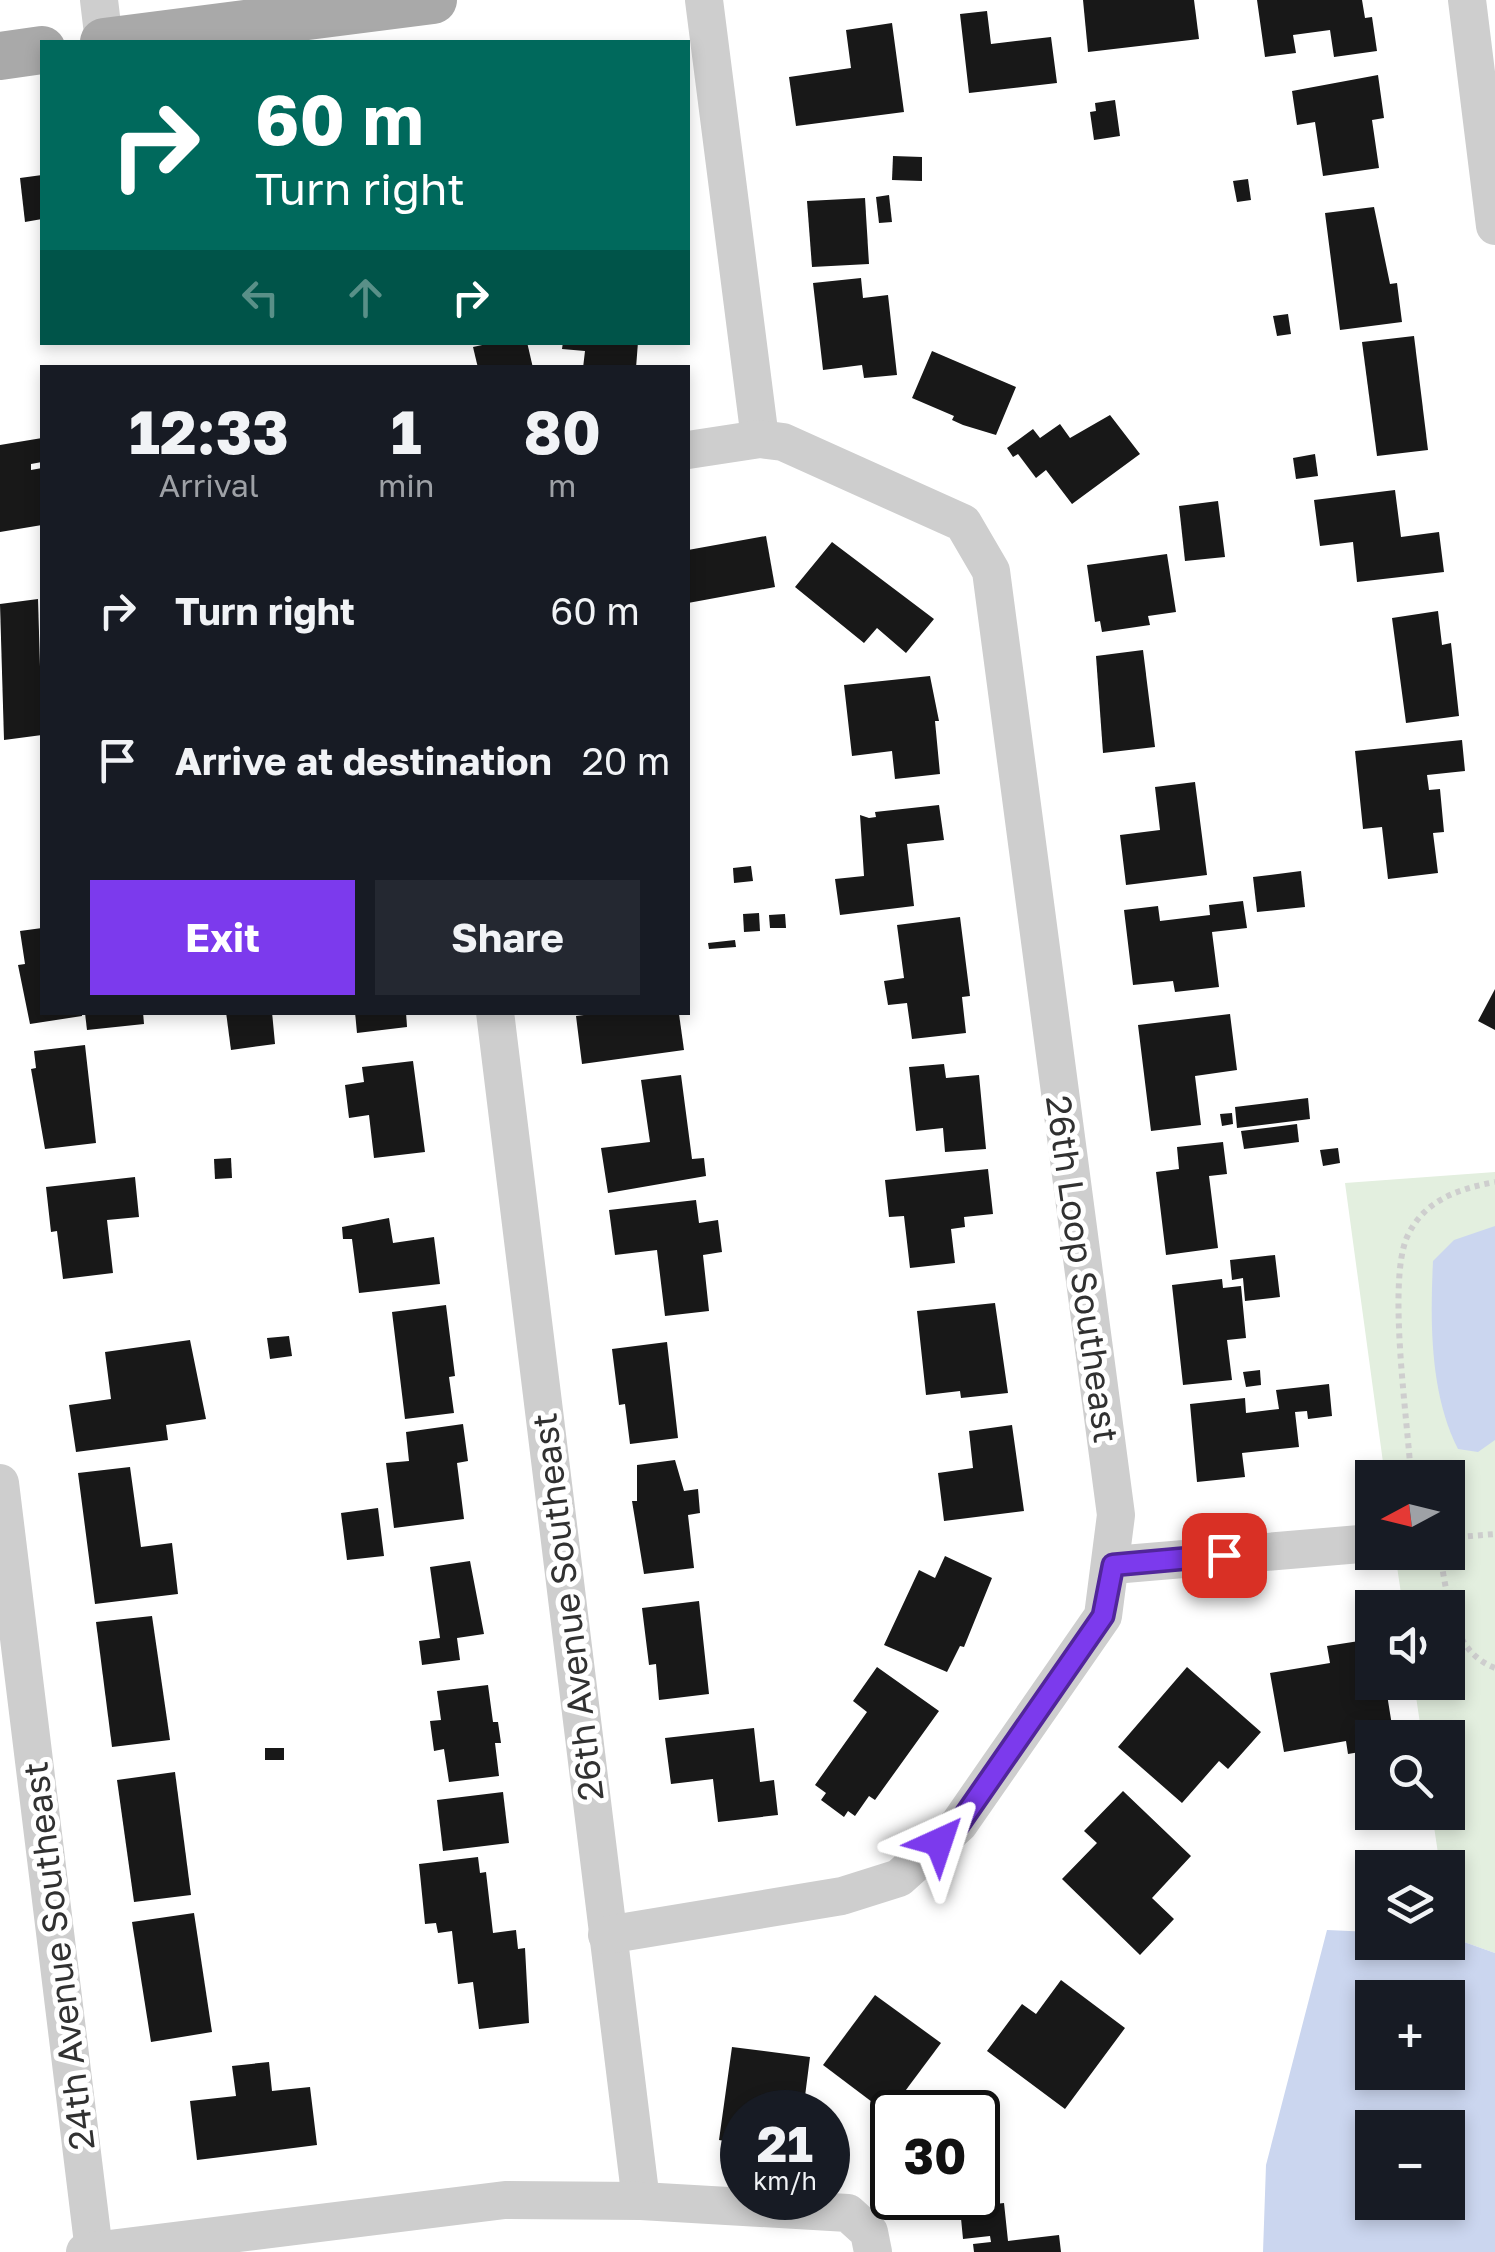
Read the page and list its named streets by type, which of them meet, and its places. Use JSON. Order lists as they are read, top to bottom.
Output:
{
  "streets": {
    "street": ["26th Loop Southeast", "26th Avenue Southeast", "24th Avenue Southeast"]
  },
  "crossings": [
    ["26th Loop Southeast", "26th Avenue Southeast"]
  ],
  "north": "left",
  "page": {
    "turn": ["60 m", "Turn right"],
    "eta": [
      "12:33",
      "Arrival",
      "1",
      "min",
      "80",
      "m"
    ],
    "list": [
      {
        "name": "Turn right",
        "value": "60 m"
      },
      {
        "name": "Arrive at destination",
        "value": "20 m"
      }
    ],
    "buttons": ["Exit", "Share"],
    "map_buttons": ["+", "−"],
    "speed": "21 km/h",
    "limit": "30"
  }
}
